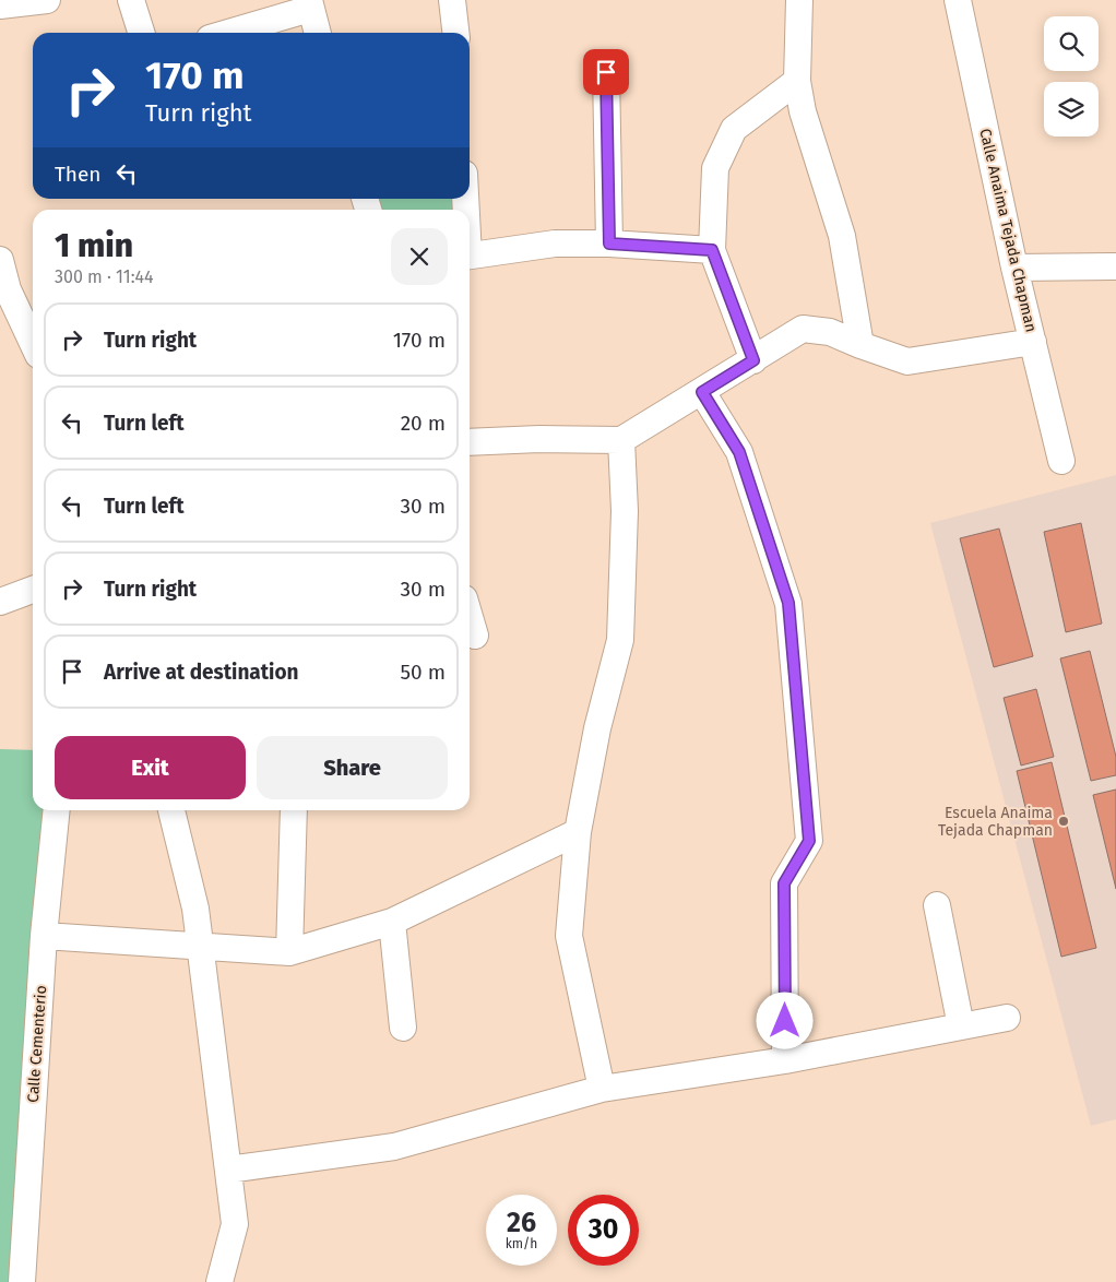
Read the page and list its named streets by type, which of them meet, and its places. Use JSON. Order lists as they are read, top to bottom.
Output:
{
  "streets": {
    "street": ["Calle Anaima Tejada Chapman", "Calle Cementerio"]
  },
  "places": ["Escuela Anaima Tejada Chapman"],
  "page": {
    "turn": ["170 m", "Turn right"],
    "then": "Then",
    "heading": ["1 min", "300 m · 11:44"],
    "list": [
      {
        "name": "Turn right",
        "value": "170 m"
      },
      {
        "name": "Turn left",
        "value": "20 m"
      },
      {
        "name": "Turn left",
        "value": "30 m"
      },
      {
        "name": "Turn right",
        "value": "30 m"
      },
      {
        "name": "Arrive at destination",
        "value": "50 m"
      }
    ],
    "buttons": ["Exit", "Share"],
    "speed": "26 km/h",
    "limit": "30"
  }
}
